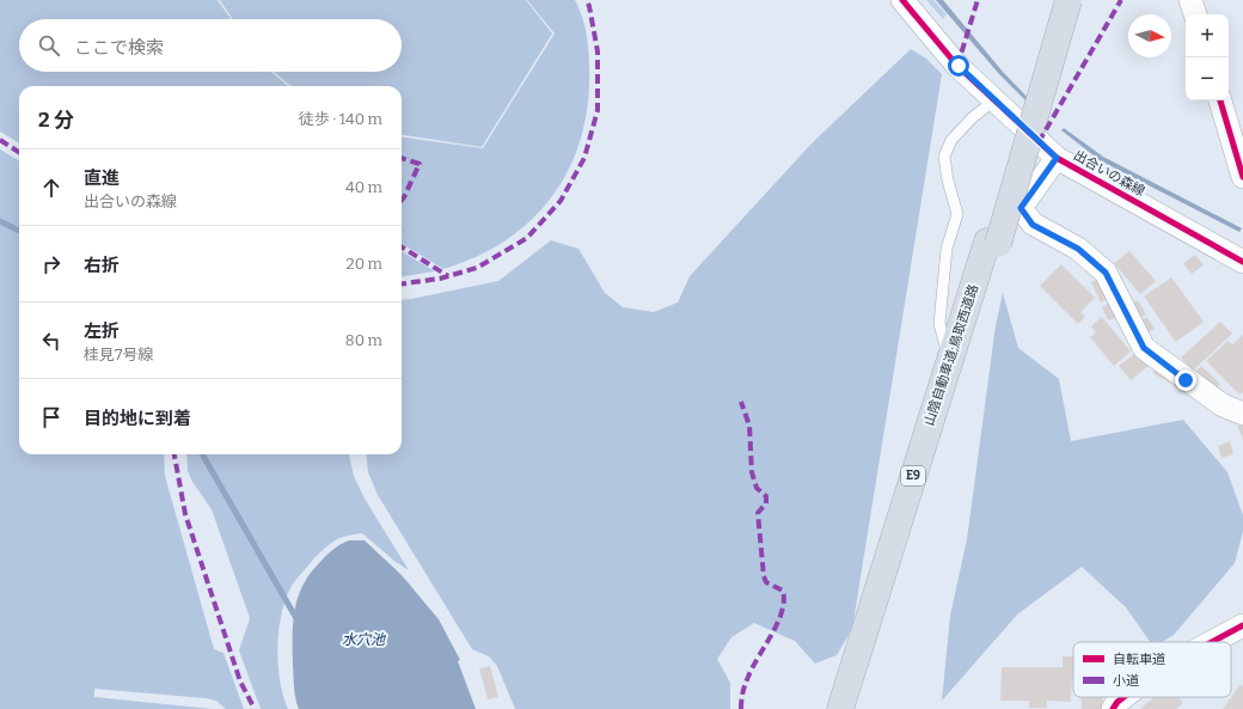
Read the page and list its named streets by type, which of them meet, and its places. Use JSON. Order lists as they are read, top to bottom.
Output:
{
  "streets": {
    "highway": ["山陰自動車道;鳥取西道路", "E9"],
    "street": ["出合いの森線"]
  },
  "water": ["水穴池"],
  "legend": ["自転車道", "小道"],
  "north": "right",
  "page": {
    "map_buttons": ["+", "−"],
    "search": "ここで検索",
    "heading": ["2 分", "徒歩 · 140 m"],
    "list": [
      ["直進", "出合いの森線", "40 m"],
      ["右折", "20 m"],
      ["左折", "桂見7号線", "80 m"],
      "目的地に到着"
    ]
  }
}
